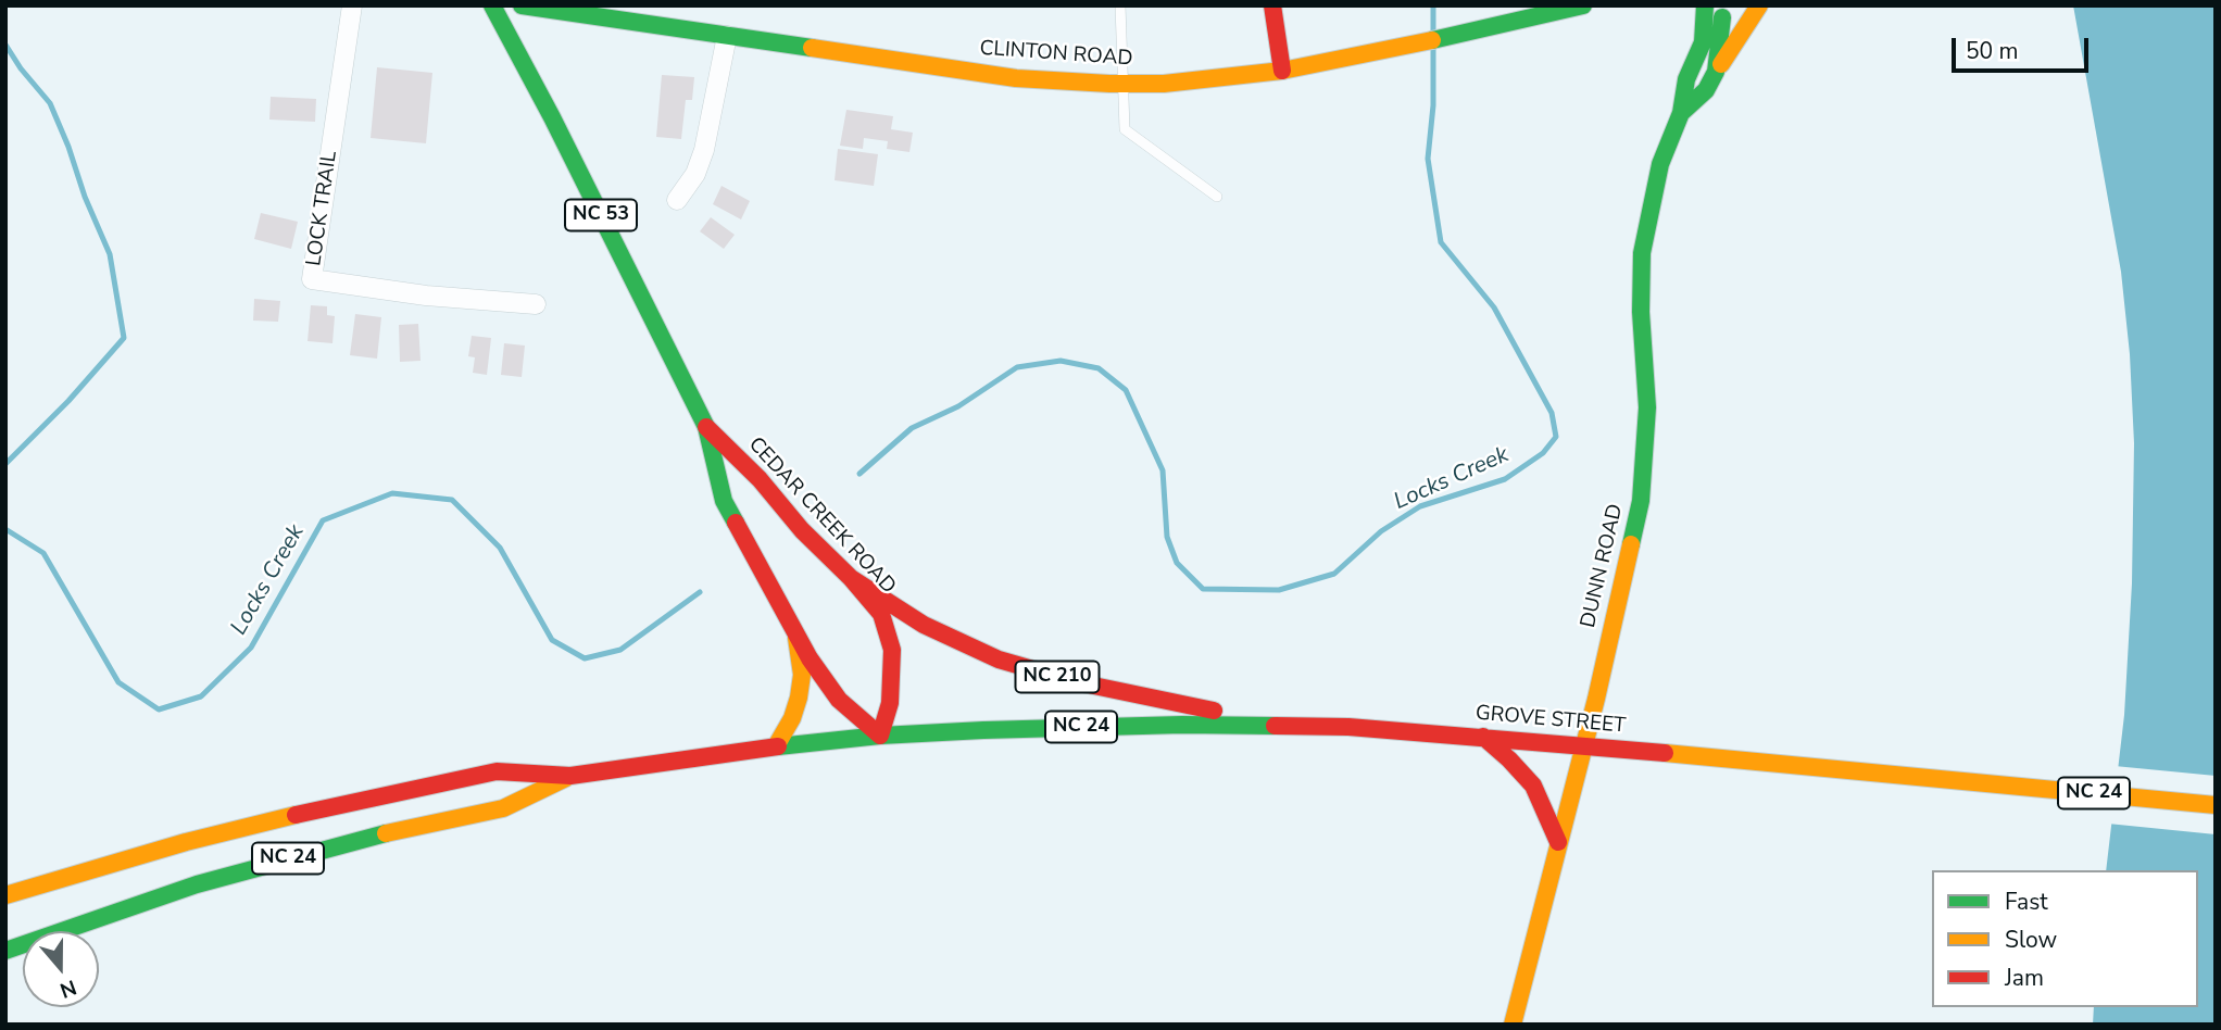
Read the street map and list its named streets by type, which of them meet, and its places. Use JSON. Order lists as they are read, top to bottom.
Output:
{
  "streets": {
    "main road": [
      "CLINTON ROAD",
      "NC 53",
      "CEDAR CREEK ROAD",
      "DUNN ROAD",
      "NC 210",
      "GROVE STREET",
      "NC 24"
    ],
    "street": ["LOCK TRAIL"]
  },
  "crossings": [
    ["CEDAR CREEK ROAD", "NC 210"],
    ["CEDAR CREEK ROAD", "GROVE STREET"],
    ["CEDAR CREEK ROAD", "NC 24"],
    ["DUNN ROAD", "GROVE STREET"],
    ["NC 210", "GROVE STREET"],
    ["GROVE STREET", "NC 24"]
  ],
  "water": ["Locks Creek"],
  "legend": ["Fast", "Slow", "Jam"],
  "scale_bar": "50 m",
  "north": "bottom"
}
